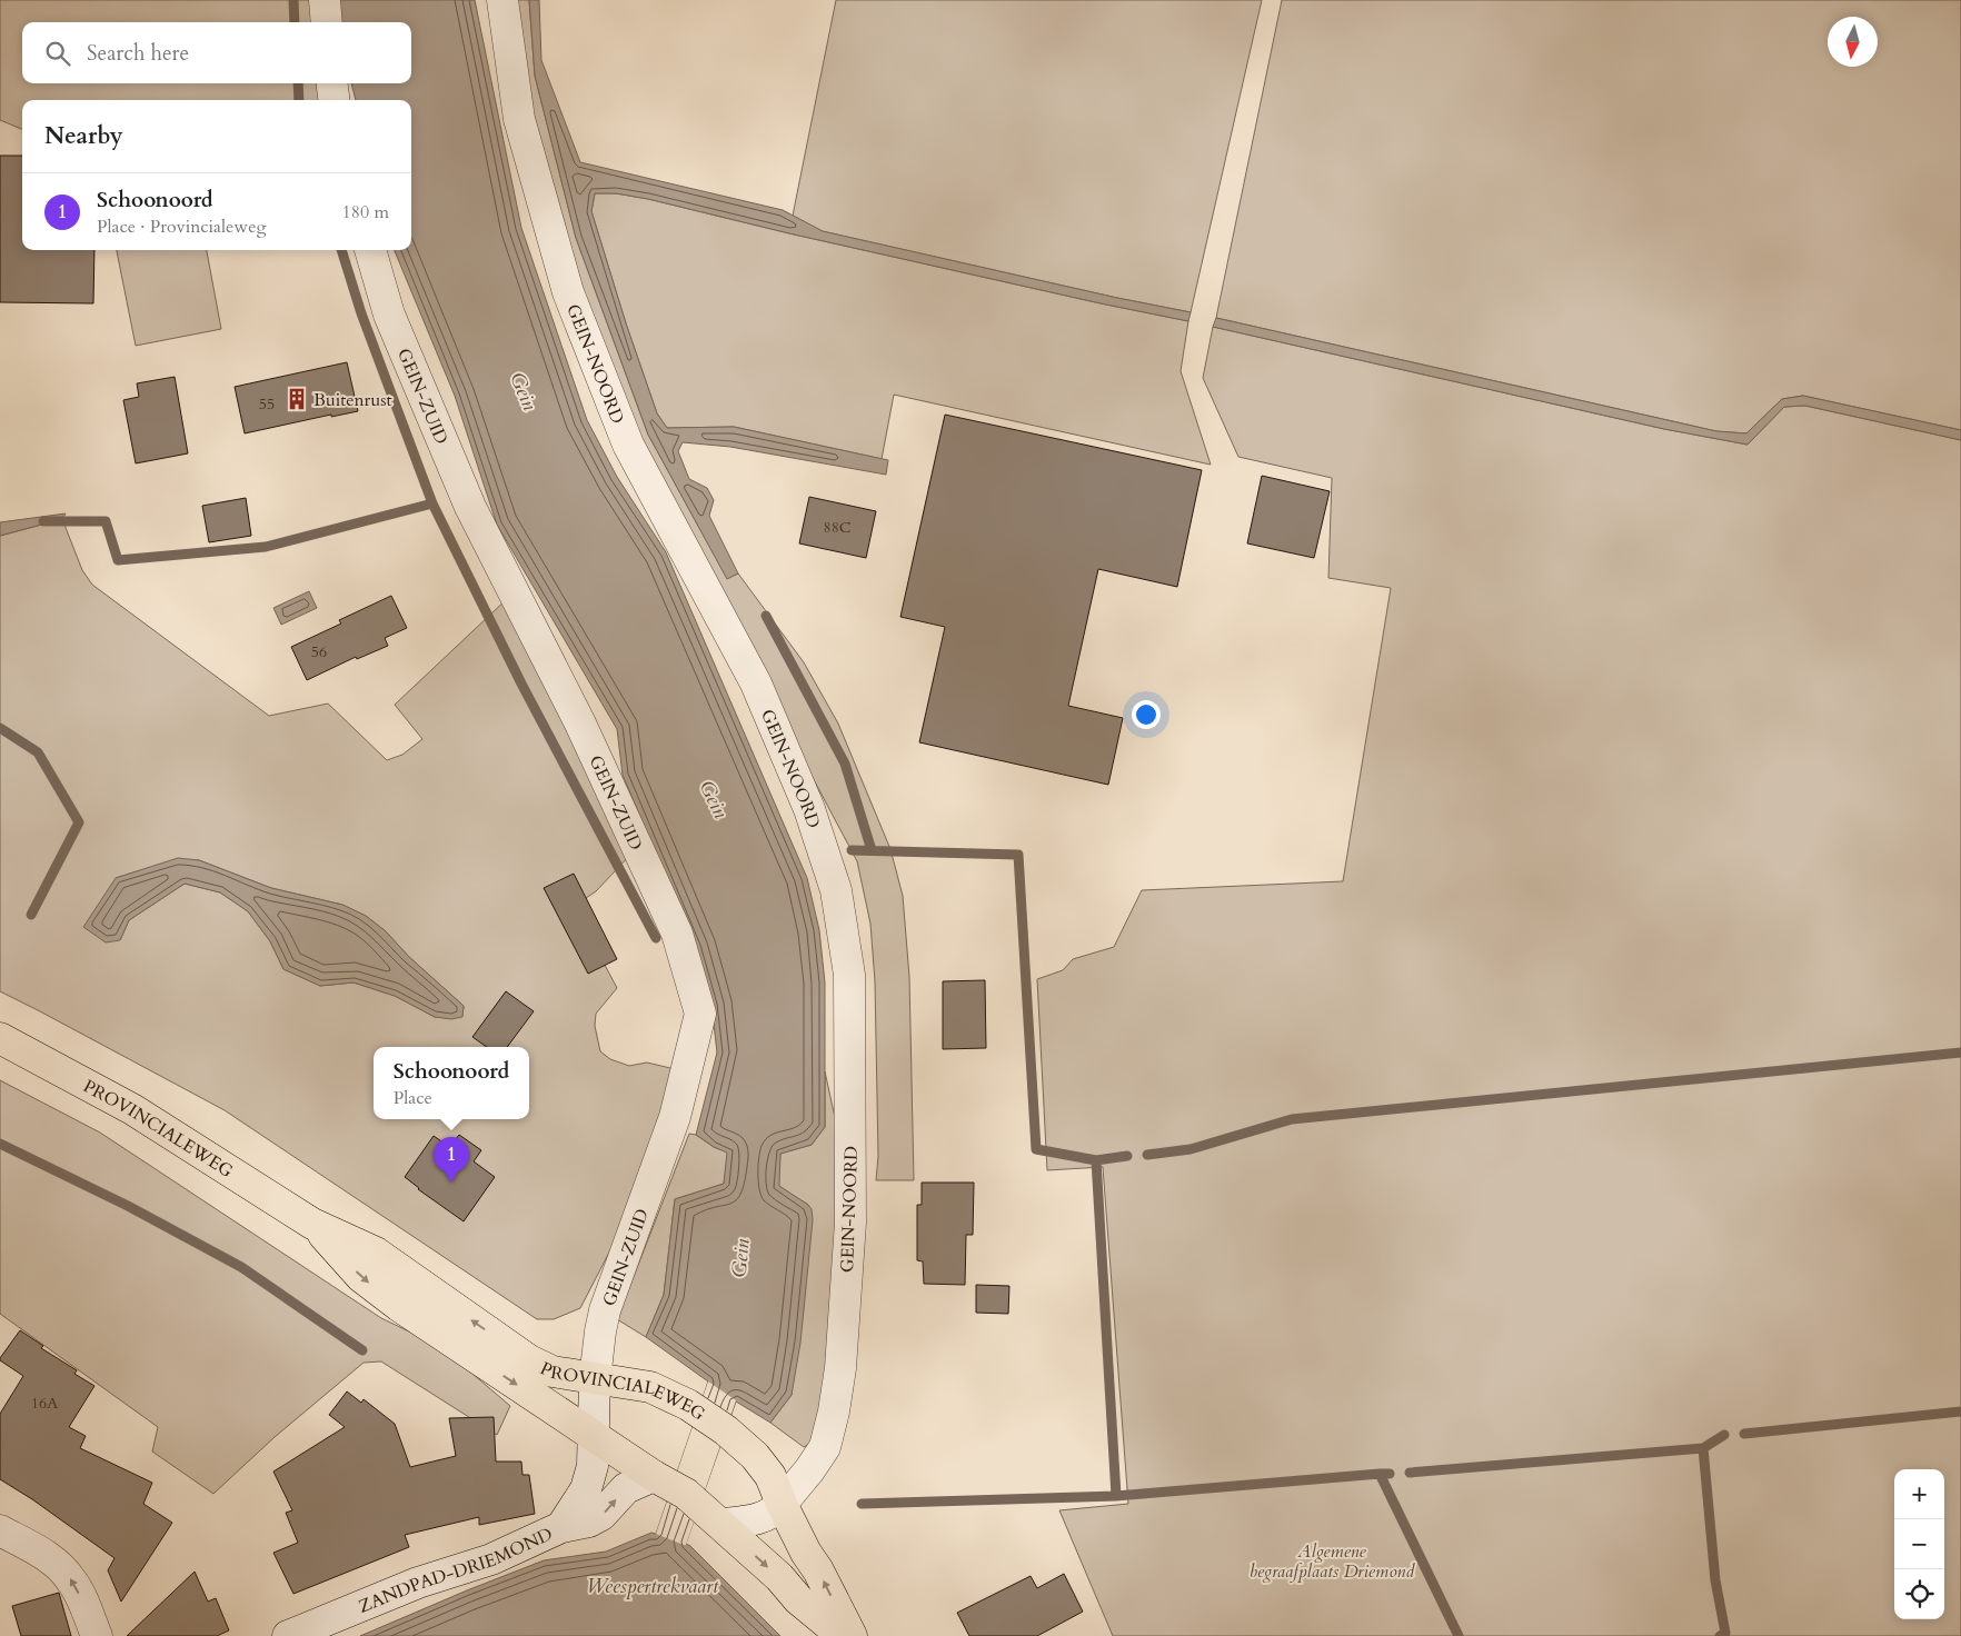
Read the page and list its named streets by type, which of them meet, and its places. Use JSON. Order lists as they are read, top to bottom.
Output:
{
  "streets": {
    "main road": ["PROVINCIALEWEG"],
    "street": ["GEIN-NOORD", "GEIN-ZUID", "ZANDPAD-DRIEMOND"]
  },
  "crossings": [
    ["GEIN-NOORD", "PROVINCIALEWEG"],
    ["GEIN-ZUID", "PROVINCIALEWEG"],
    ["GEIN-ZUID", "ZANDPAD-DRIEMOND"],
    ["PROVINCIALEWEG", "ZANDPAD-DRIEMOND"]
  ],
  "water": ["Gein", "Weespertrekvaart"],
  "parks": ["Algemene begraafplaats Driemond"],
  "places": {
    "building": ["Buitenrust"]
  },
  "house_numbers": [
    "55",
    "88C",
    "56",
    "16A"
  ],
  "north": "bottom",
  "page": {
    "search": "Search here",
    "heading": "Nearby",
    "list": [
      {
        "mark": "1",
        "name": "Schoonoord",
        "note": "Place · Provincialeweg",
        "value": "180 m"
      }
    ],
    "popup": ["Schoonoord", "Place"],
    "pins": "1",
    "map_buttons": ["+", "−"]
  }
}
